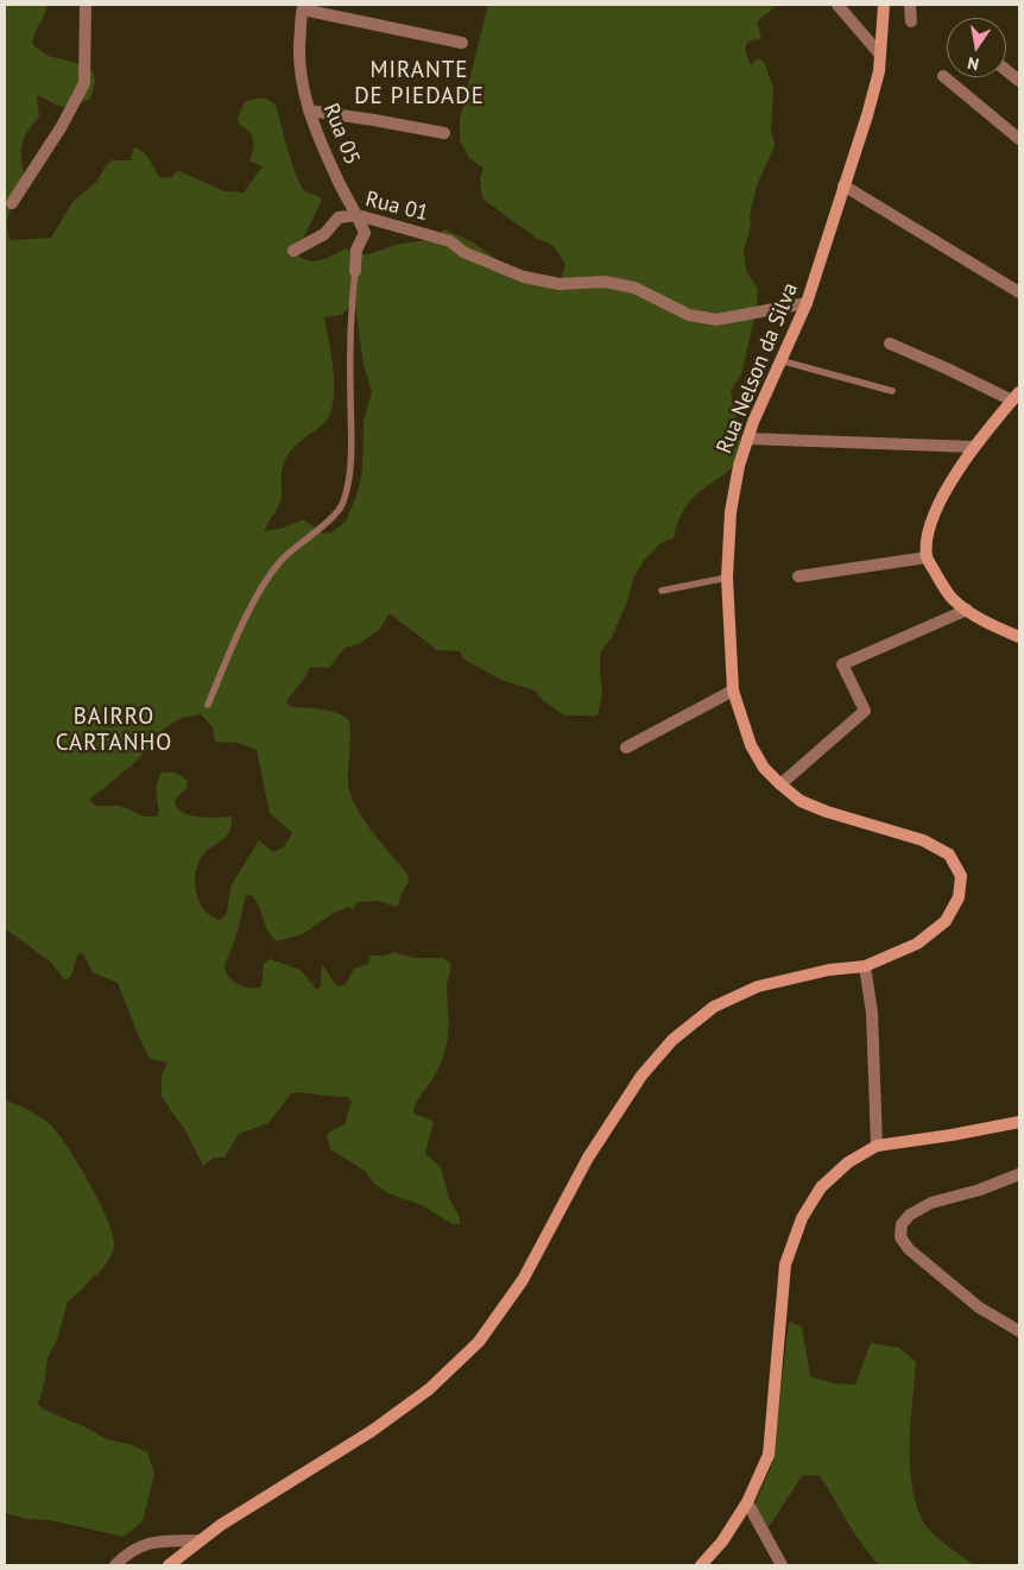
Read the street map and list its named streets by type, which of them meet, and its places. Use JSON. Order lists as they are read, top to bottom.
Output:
{
  "streets": {
    "street": ["Rua 05", "Rua 01", "Rua Nelson da Silva"]
  },
  "crossings": [
    ["Rua 05", "Rua 01"],
    ["Rua 01", "Rua Nelson da Silva"]
  ],
  "districts": ["MIRANTE DE PIEDADE", "BAIRRO CARTANHO"],
  "north": "bottom"
}
